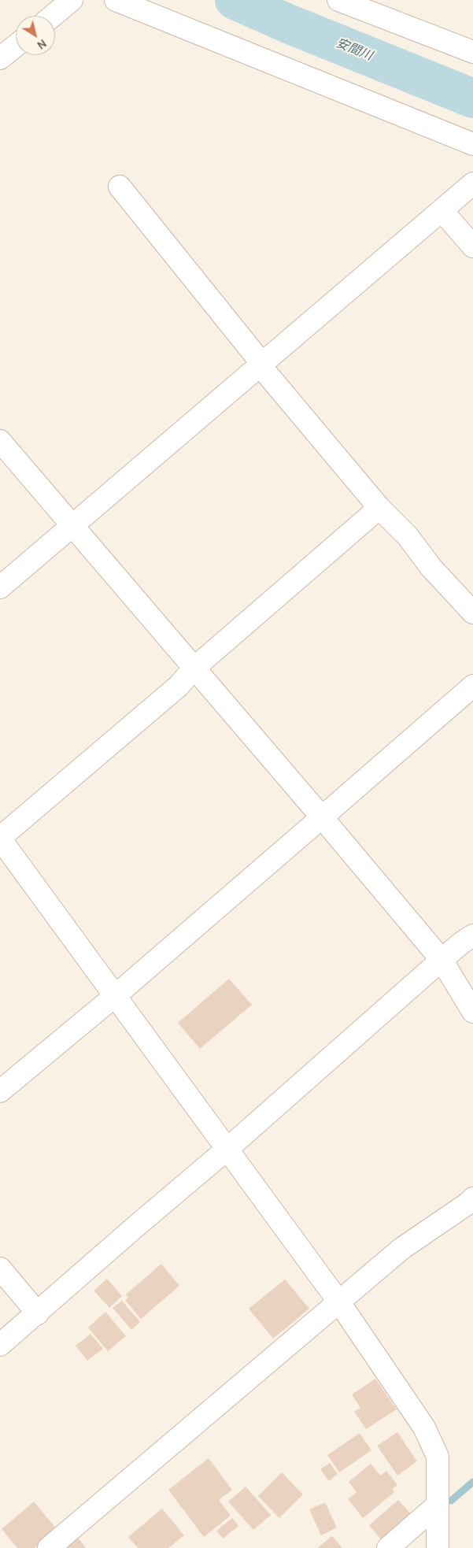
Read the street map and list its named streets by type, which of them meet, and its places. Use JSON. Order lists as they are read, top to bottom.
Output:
{
  "water": ["安間川"],
  "north": "bottom right"
}
